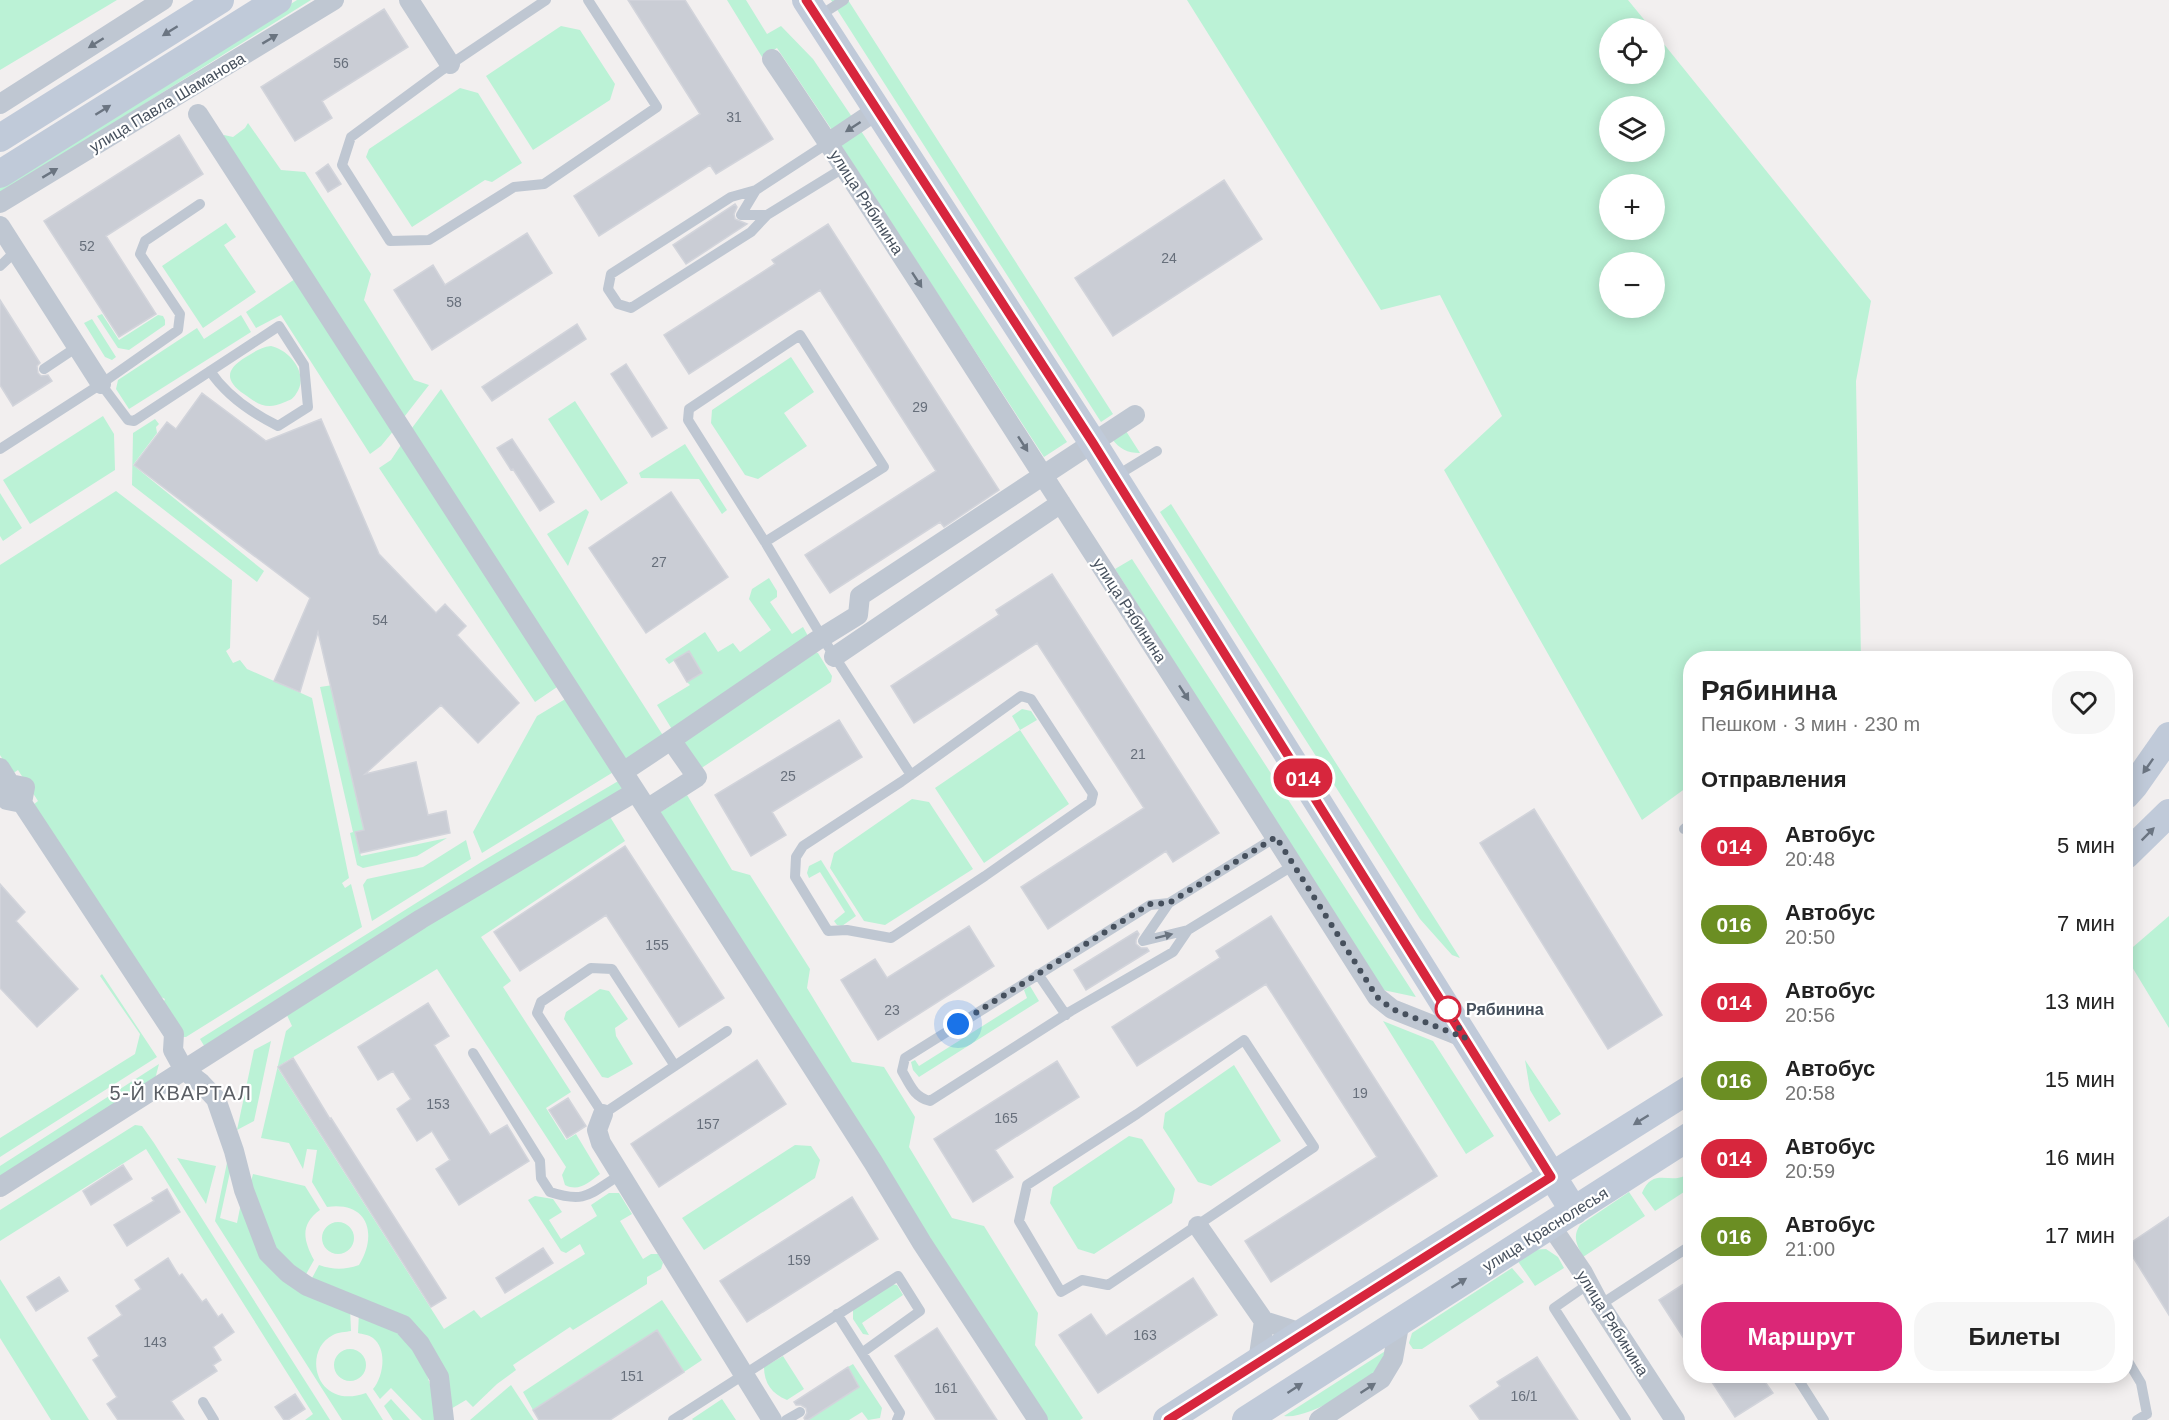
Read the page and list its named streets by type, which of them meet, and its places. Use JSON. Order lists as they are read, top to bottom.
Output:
{
  "streets": {
    "street": ["улица Павла Шаманова", "улица Рябинина", "улица Краснолесья"]
  },
  "crossings": [
    ["улица Рябинина", "улица Краснолесья"]
  ],
  "districts": ["5-Й КВАРТАЛ"],
  "places": ["Рябинина"],
  "lines": ["bus line 014"],
  "house_numbers": [
    "56",
    "31",
    "52",
    "24",
    "58",
    "29",
    "27",
    "54",
    "21",
    "25",
    "155",
    "23",
    "19",
    "153",
    "165",
    "157",
    "159",
    "163",
    "143",
    "151",
    "161",
    "16/1"
  ],
  "page": {
    "on_map": "014",
    "map_buttons": ["+", "−"],
    "heading": [
      ["Рябинина", "Пешком · 3 мин · 230 m"],
      "Отправления"
    ],
    "list": [
      {
        "mark": "014",
        "name": "Автобус",
        "note": "20:48",
        "value": "5 мин"
      },
      {
        "mark": "016",
        "name": "Автобус",
        "note": "20:50",
        "value": "7 мин"
      },
      {
        "mark": "014",
        "name": "Автобус",
        "note": "20:56",
        "value": "13 мин"
      },
      {
        "mark": "016",
        "name": "Автобус",
        "note": "20:58",
        "value": "15 мин"
      },
      {
        "mark": "014",
        "name": "Автобус",
        "note": "20:59",
        "value": "16 мин"
      },
      {
        "mark": "016",
        "name": "Автобус",
        "note": "21:00",
        "value": "17 мин"
      }
    ],
    "buttons": ["Маршрут", "Билеты"]
  }
}
